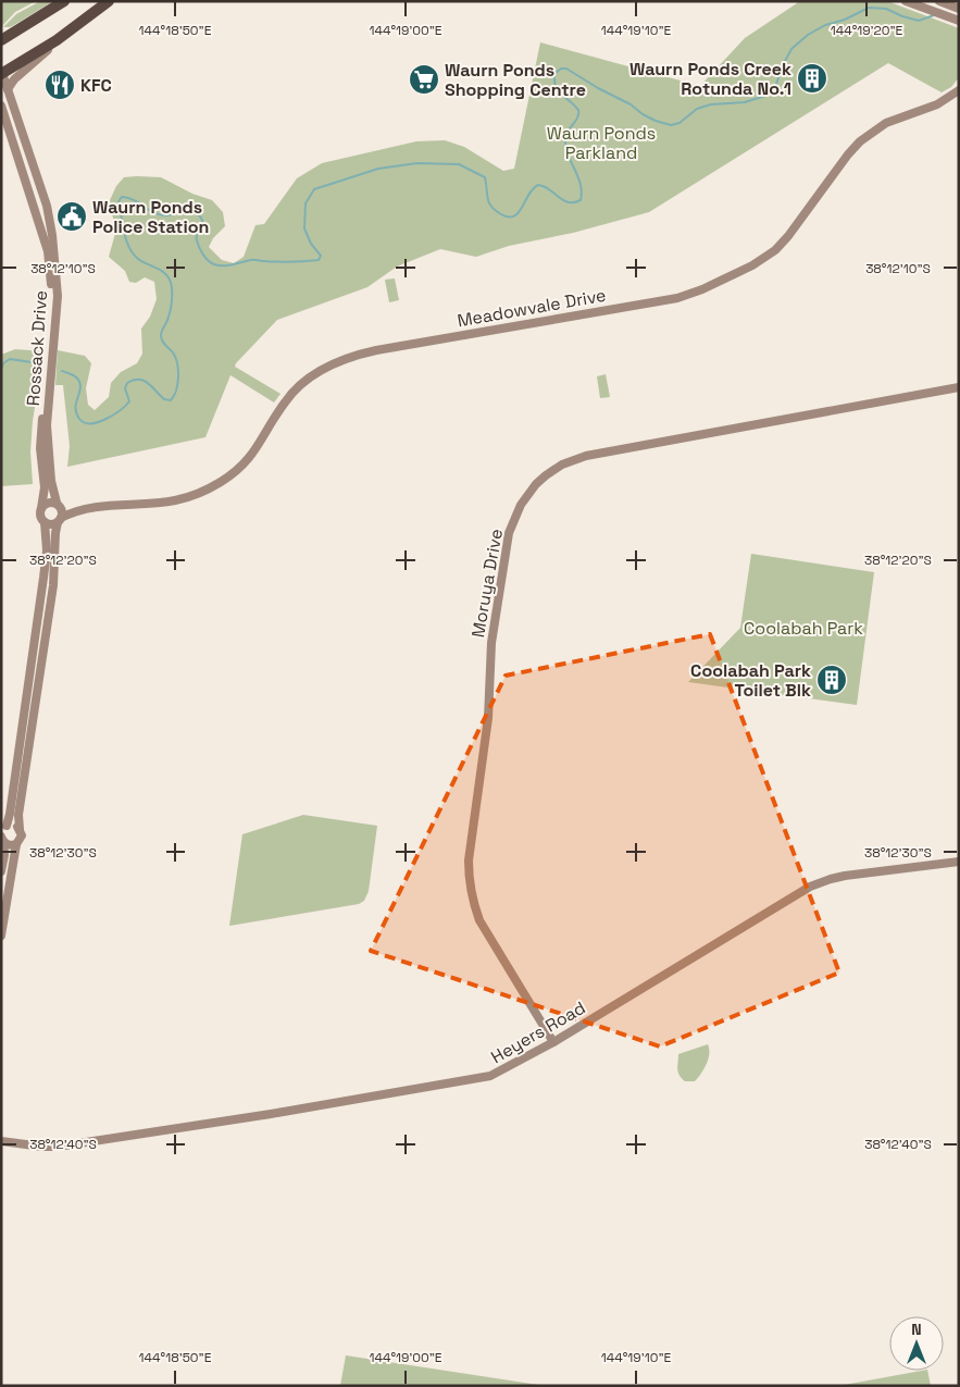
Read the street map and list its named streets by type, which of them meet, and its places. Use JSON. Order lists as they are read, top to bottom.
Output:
{
  "streets": {
    "street": [
      "Meadowvale Drive",
      "Rossack Drive",
      "Moruya Drive",
      "Heyers Road"
    ]
  },
  "crossings": [
    ["Meadowvale Drive", "Rossack Drive"],
    ["Moruya Drive", "Heyers Road"]
  ],
  "parks": ["Waurn Ponds Parkland", "Coolabah Park"],
  "places": {
    "building": ["Waurn Ponds Creek Rotunda No.1", "Coolabah Park Toilet Blk"],
    "supermarket": ["Waurn Ponds Shopping Centre"],
    "restaurant": ["KFC"],
    "public building": ["Waurn Ponds Police Station"]
  },
  "north": "top",
  "coordinates": [
    "144°18'50\"E",
    "144°19'00\"E",
    "144°19'10\"E",
    "144°19'20\"E",
    "38°12'10\"S",
    "38°12'20\"S",
    "38°12'30\"S",
    "38°12'40\"S"
  ]
}
